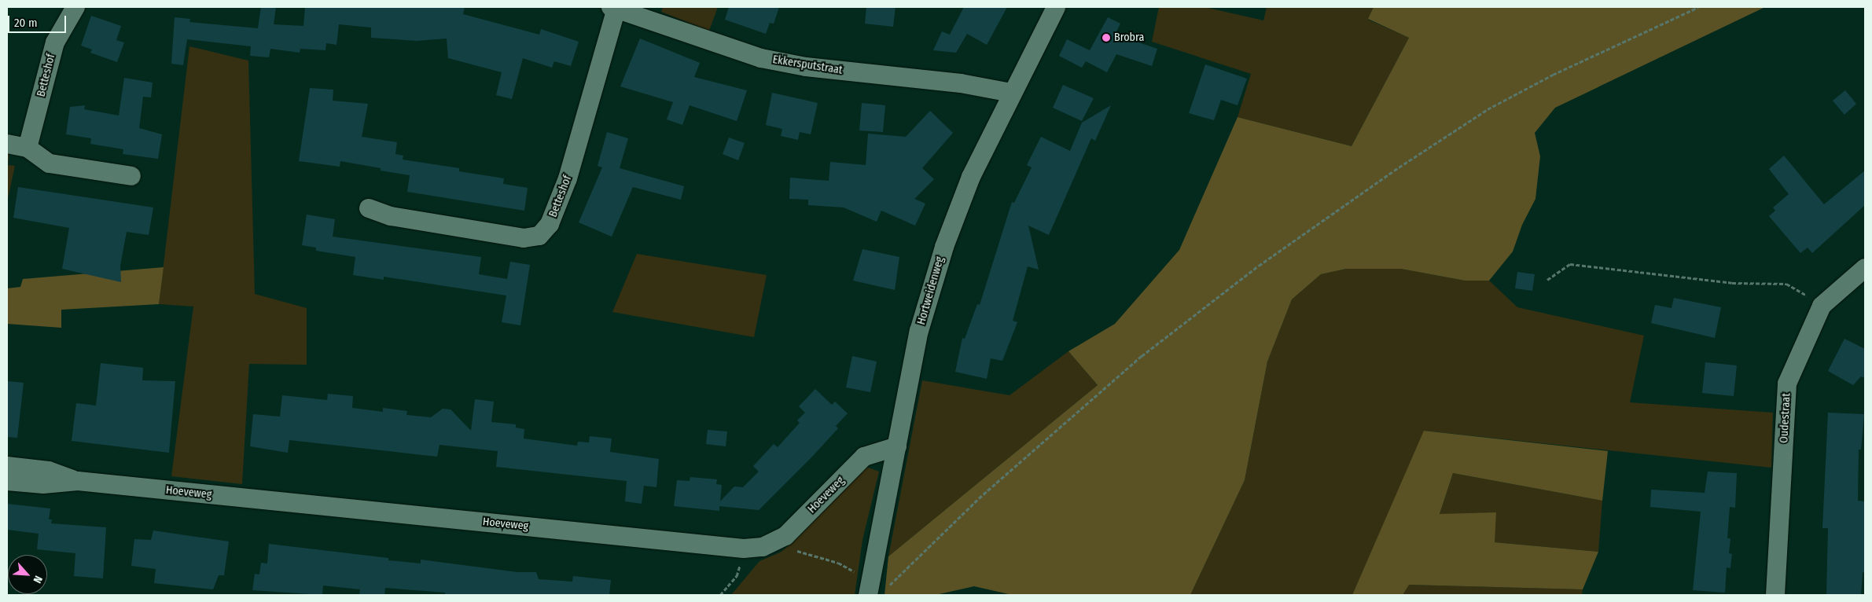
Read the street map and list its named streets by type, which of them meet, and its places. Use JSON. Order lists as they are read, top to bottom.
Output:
{
  "streets": {
    "street": [
      "Ekkersputstraat",
      "Betteshof",
      "Hortweidenweg",
      "Oudestraat",
      "Hoeveweg"
    ]
  },
  "crossings": [
    ["Ekkersputstraat", "Betteshof"],
    ["Ekkersputstraat", "Hortweidenweg"],
    ["Hortweidenweg", "Hoeveweg"]
  ],
  "places": ["Brobra"],
  "scale_bar": "20 m",
  "north": "bottom right"
}
